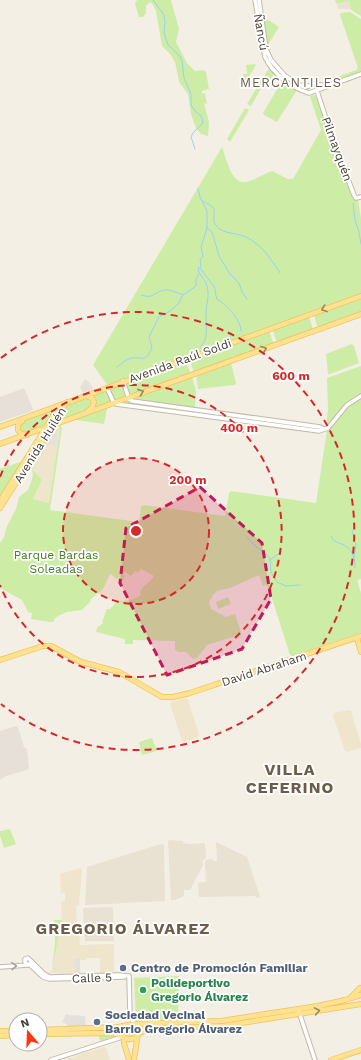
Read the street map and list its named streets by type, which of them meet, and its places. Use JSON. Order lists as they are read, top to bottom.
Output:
{
  "streets": {
    "main road": ["Avenida Raúl Soldi", "Avenida Huilén", "David Abraham"],
    "street": ["Ñancú", "Pilmayquén", "Calle 5"]
  },
  "crossings": [
    ["Avenida Raúl Soldi", "Avenida Huilén"]
  ],
  "districts": ["MERCANTILES", "VILLA CEFERINO", "GREGORIO ÁLVAREZ"],
  "parks": ["Parque Bardas Soleadas"],
  "places": ["Centro de Promoción Familiar", "Polideportivo Gregorio Álvarez", "Sociedad Vecinal Barrio Gregorio Álvarez"],
  "north": "top",
  "rings": ["600 m", "400 m", "200 m"]
}
